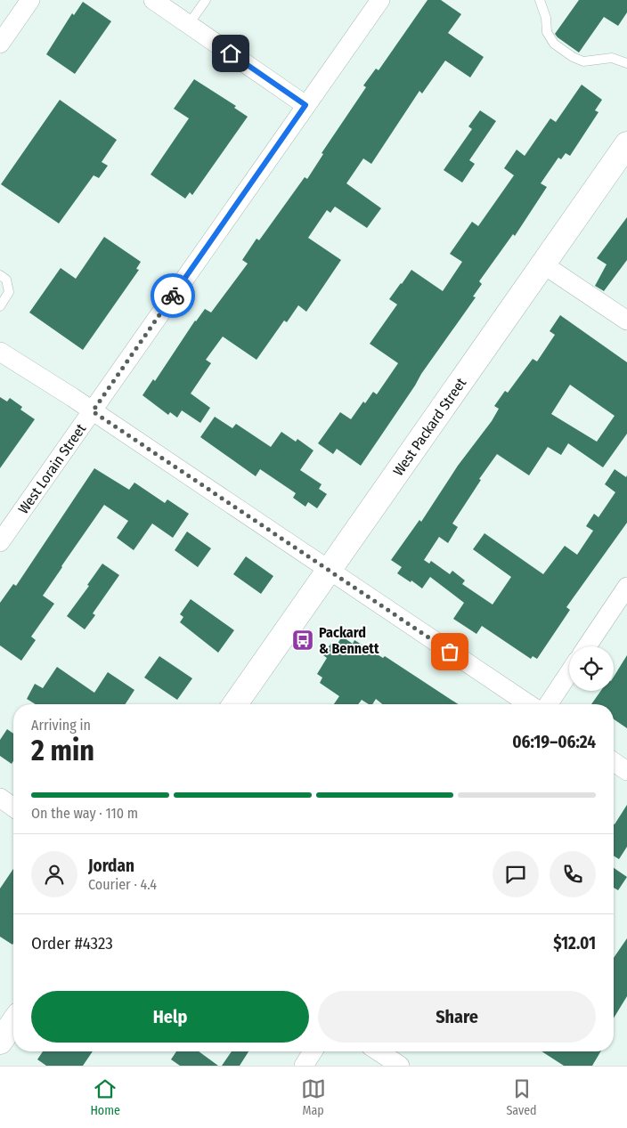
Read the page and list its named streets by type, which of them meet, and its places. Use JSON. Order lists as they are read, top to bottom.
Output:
{
  "streets": {
    "street": ["West Packard Street", "West Lorain Street"]
  },
  "places": {
    "bus stop": ["Packard & Bennett"]
  },
  "page": {
    "heading": ["2 min", "Arriving in", "06:19–06:24"],
    "panel": [
      "Jordan",
      "Courier · 4.4",
      "Order #4323",
      "$12.01"
    ],
    "bar": "On the way · 110 m",
    "buttons": ["Help", "Share"],
    "tabs": ["Home", "Map", "Saved"]
  }
}
